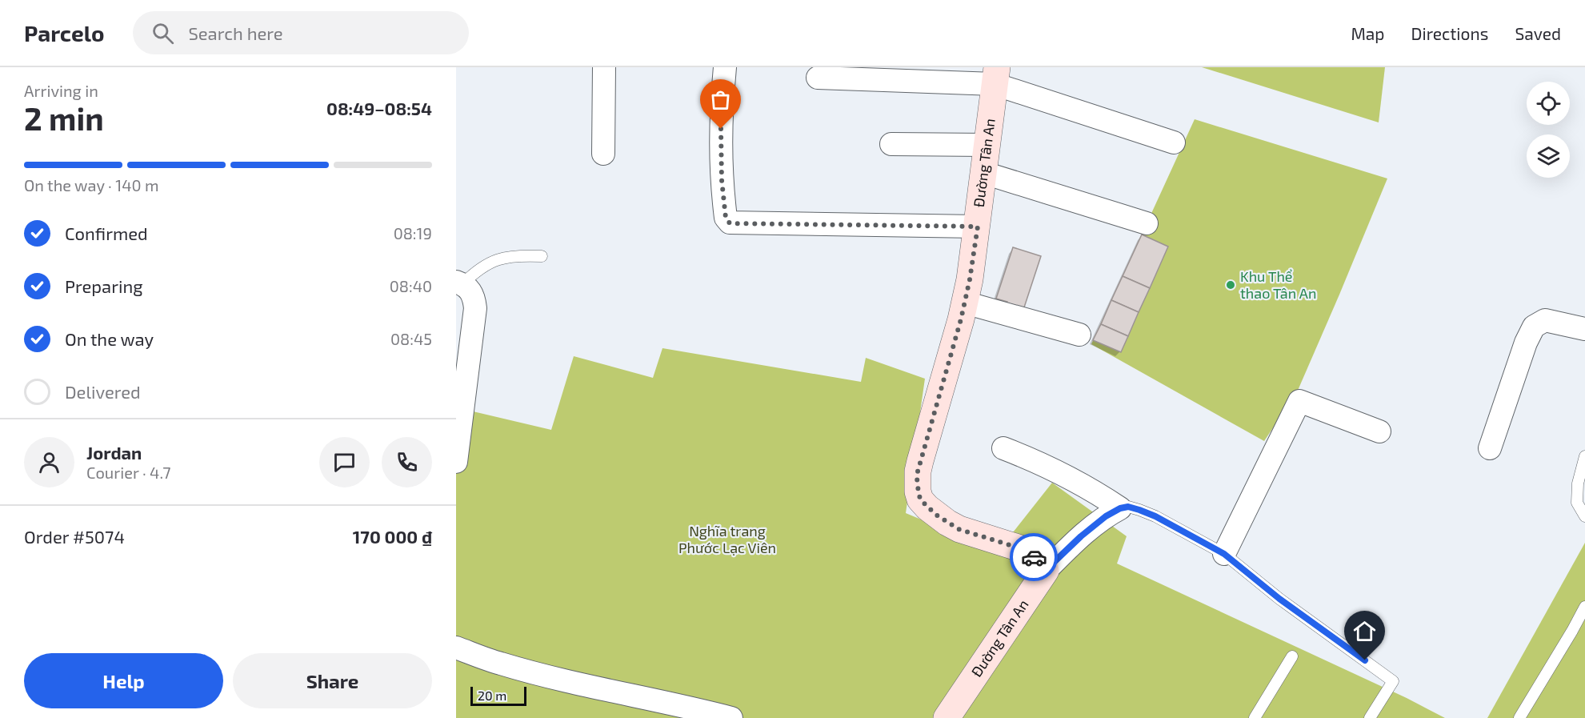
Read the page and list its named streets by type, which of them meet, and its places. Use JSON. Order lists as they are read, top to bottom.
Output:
{
  "streets": {
    "street": ["Đường Tân An"]
  },
  "parks": ["Nghĩa trang Phước Lạc Viên"],
  "places": ["Khu Thể thao Tân An"],
  "scale_bar": "20 m",
  "page": {
    "header": "Parcelo",
    "search": "Search here",
    "nav": ["Map", "Directions", "Saved"],
    "heading": ["2 min", "Arriving in", "08:49–08:54"],
    "panel": [
      "Jordan",
      "Courier · 4.7",
      "Order #5074",
      "170 000 ₫"
    ],
    "bar": "On the way · 140 m",
    "list": [
      ["Confirmed", "08:19"],
      ["Preparing", "08:40"],
      ["On the way", "08:45"],
      "Delivered"
    ],
    "buttons": ["Help", "Share"],
    "scale": "20 m"
  }
}
